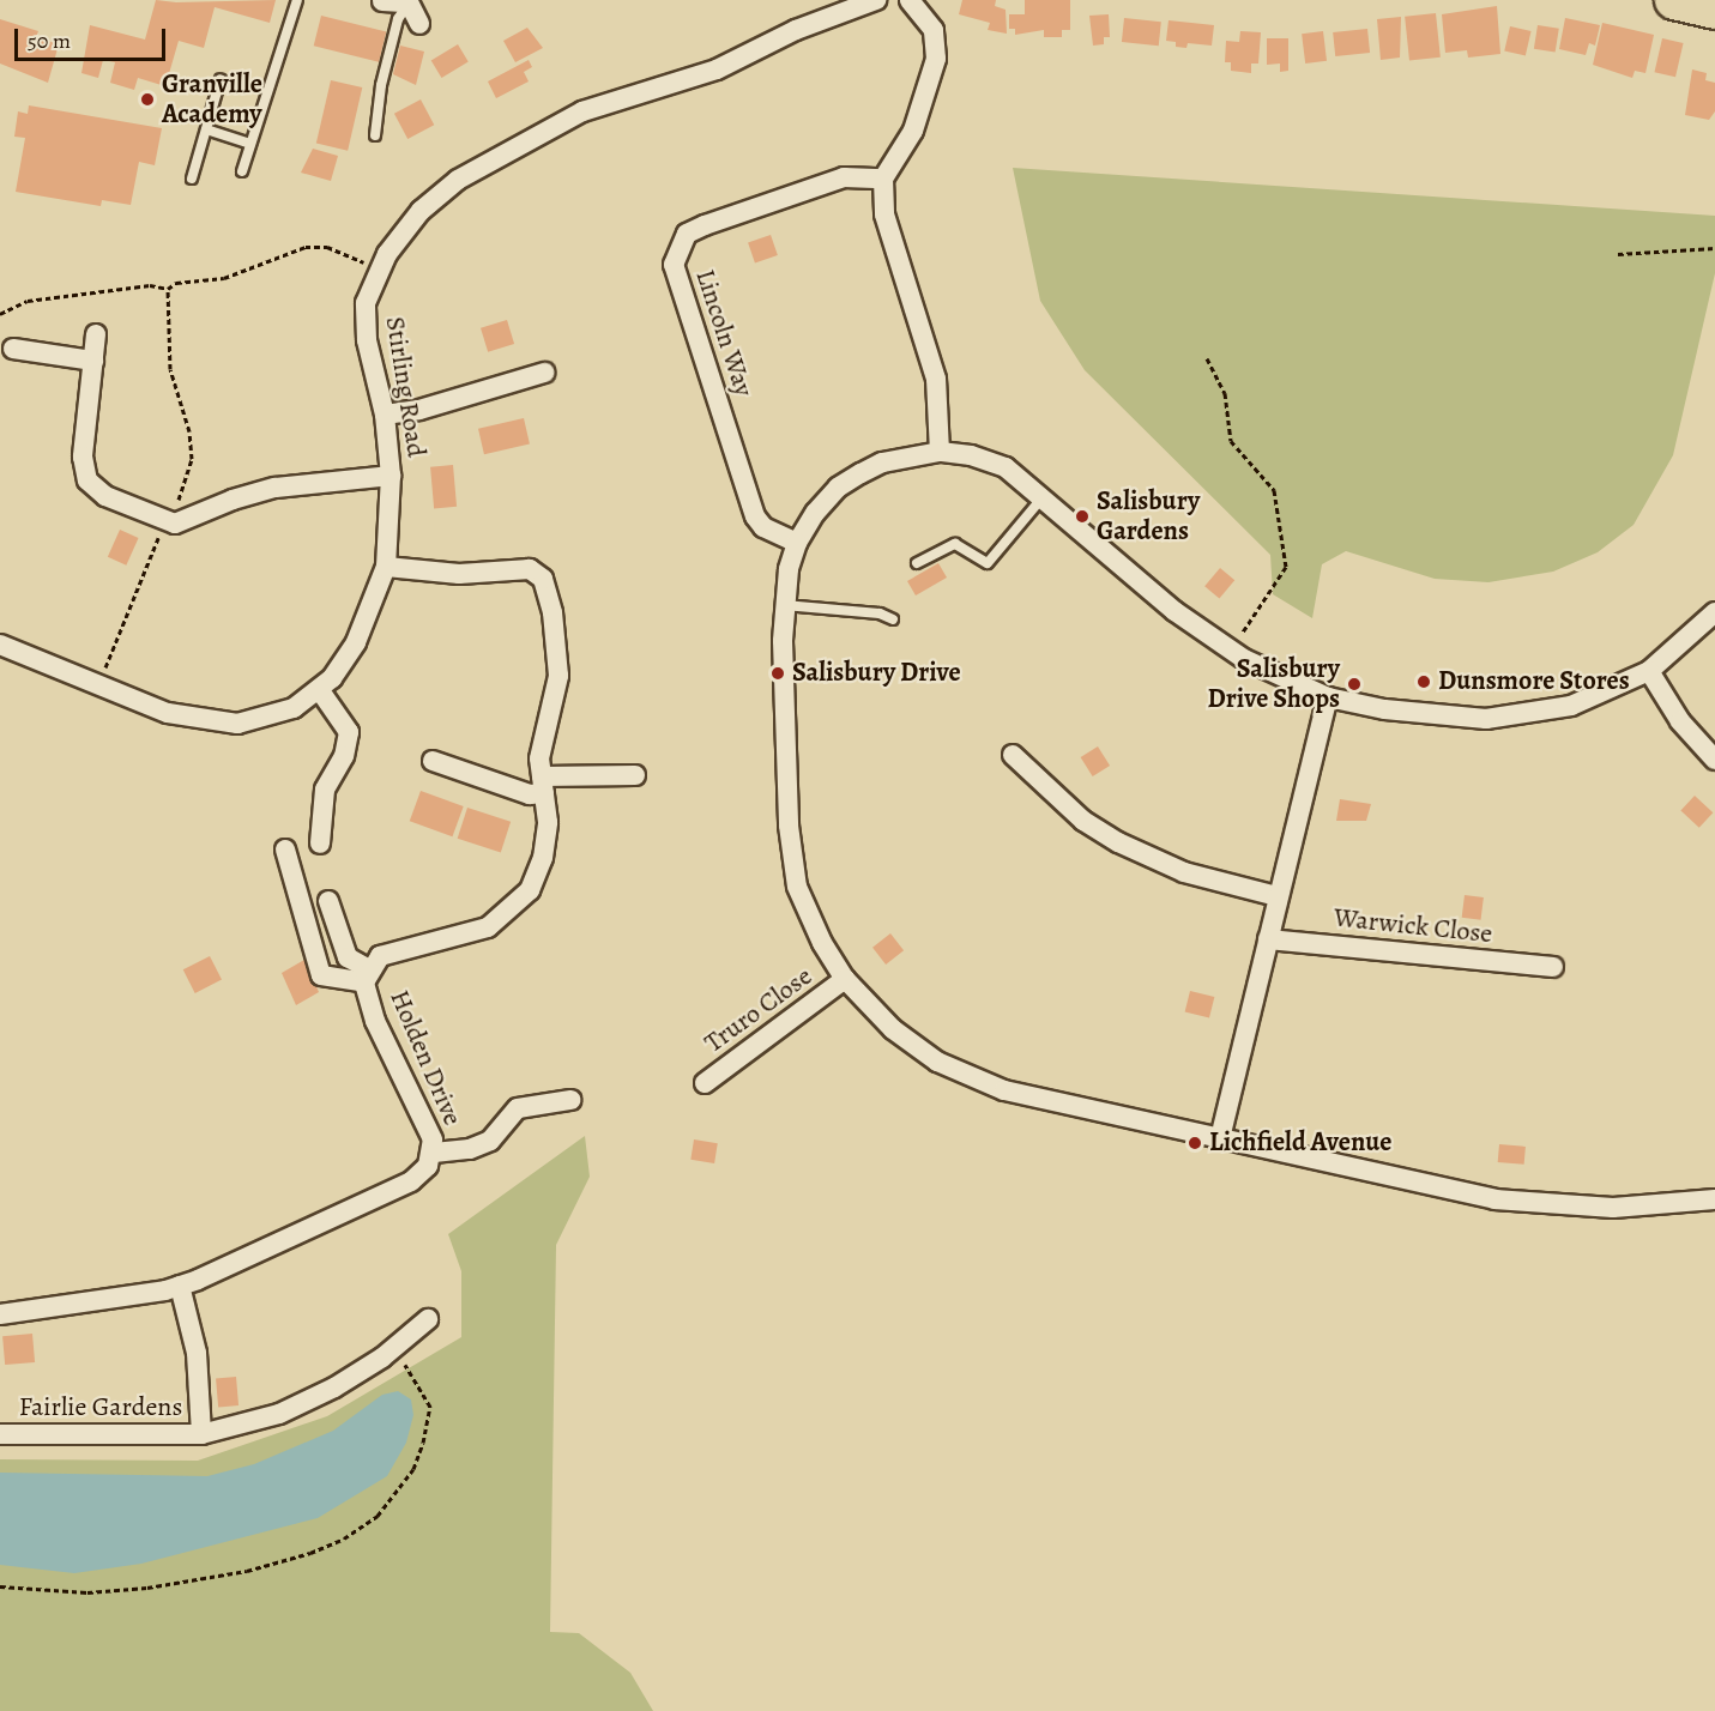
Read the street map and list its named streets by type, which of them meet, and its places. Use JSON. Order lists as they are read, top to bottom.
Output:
{
  "streets": {
    "street": [
      "Lincoln Way",
      "Stirling Road",
      "Warwick Close",
      "Truro Close",
      "Holden Drive",
      "Fairlie Gardens"
    ]
  },
  "crossings": [
    ["Stirling Road", "Holden Drive"],
    ["Holden Drive", "Fairlie Gardens"]
  ],
  "places": [
    "Granville Academy",
    "Salisbury Gardens",
    "Salisbury Drive",
    "Dunsmore Stores",
    "Salisbury Drive Shops",
    "Lichfield Avenue"
  ],
  "scale_bar": "50 m"
}
